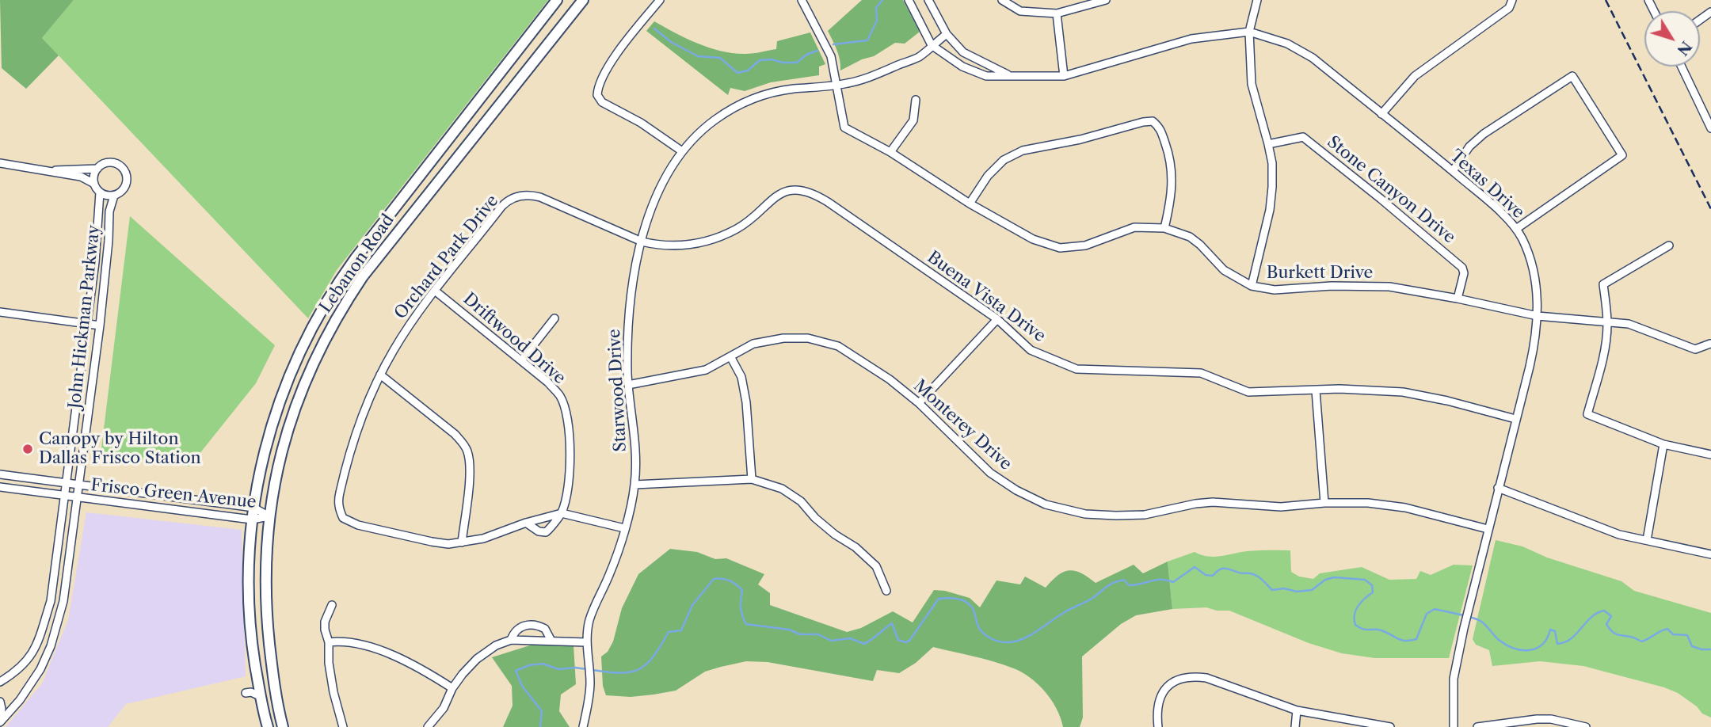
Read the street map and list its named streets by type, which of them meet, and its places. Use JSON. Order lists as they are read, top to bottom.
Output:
{
  "streets": {
    "main road": ["Lebanon Road"],
    "street": [
      "Texas Drive",
      "Stone Canyon Drive",
      "Orchard Park Drive",
      "Burkett Drive",
      "Buena Vista Drive",
      "John Hickman Parkway",
      "Driftwood Drive",
      "Starwood Drive",
      "Monterey Drive",
      "Frisco Green Avenue"
    ]
  },
  "crossings": [
    ["Texas Drive", "Burkett Drive"],
    ["Texas Drive", "Buena Vista Drive"],
    ["Texas Drive", "Starwood Drive"],
    ["Texas Drive", "Monterey Drive"],
    ["Stone Canyon Drive", "Burkett Drive"],
    ["Orchard Park Drive", "Buena Vista Drive"],
    ["Orchard Park Drive", "Driftwood Drive"],
    ["Orchard Park Drive", "Starwood Drive"],
    ["Lebanon Road", "Frisco Green Avenue"],
    ["Burkett Drive", "Starwood Drive"],
    ["John Hickman Parkway", "Frisco Green Avenue"],
    ["Starwood Drive", "Monterey Drive"]
  ],
  "places": ["Canopy by Hilton Dallas Frisco Station"],
  "north": "bottom right"
}
